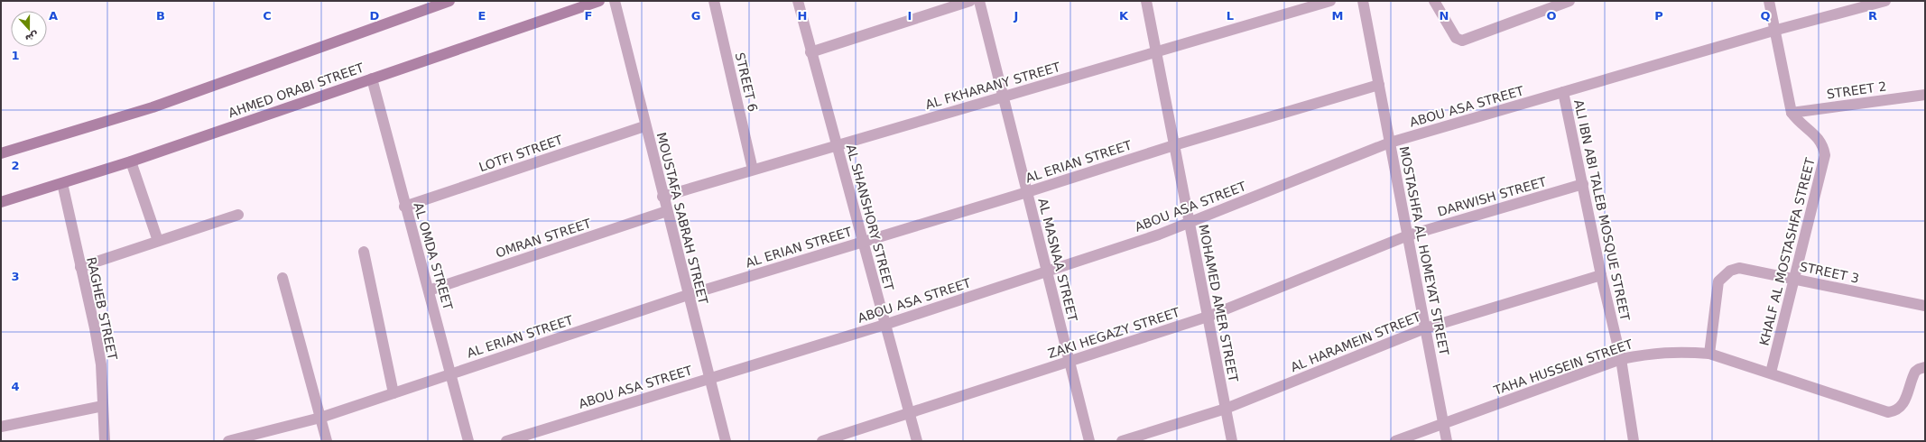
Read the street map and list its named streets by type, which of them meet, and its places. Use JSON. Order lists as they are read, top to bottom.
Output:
{
  "streets": {
    "main road": ["AHMED ORABI STREET"],
    "street": [
      "STREET 6",
      "AL FKHARANY STREET",
      "STREET 2",
      "ABOU ASA STREET",
      "LOTFI STREET",
      "AL ERIAN STREET",
      "DARWISH STREET",
      "ALI IBN ABI TALEB MOSQUE STREET",
      "AL SHANSHORY STREET",
      "MOUSTAFA SABRAH STREET",
      "OMRAN STREET",
      "MOSTASHFA AL HOMEYAT STREET",
      "KHALF AL MOSTASHFA STREET",
      "AL OMDA STREET",
      "AL MASNAA STREET",
      "STREET 3",
      "MOHAMED AMER STREET",
      "RAGHEB STREET",
      "ZAKI HEGAZY STREET",
      "AL HARAMEIN STREET",
      "TAHA HUSSEIN STREET"
    ]
  },
  "crossings": [
    ["STREET 6", "AL FKHARANY STREET"],
    ["AL FKHARANY STREET", "AL SHANSHORY STREET"],
    ["AL FKHARANY STREET", "MOUSTAFA SABRAH STREET"],
    ["AL FKHARANY STREET", "AL MASNAA STREET"],
    ["AL FKHARANY STREET", "MOHAMED AMER STREET"],
    ["AHMED ORABI STREET", "AL OMDA STREET"],
    ["AHMED ORABI STREET", "RAGHEB STREET"],
    ["STREET 2", "KHALF AL MOSTASHFA STREET"],
    ["ABOU ASA STREET", "ALI IBN ABI TALEB MOSQUE STREET"],
    ["ABOU ASA STREET", "AL SHANSHORY STREET"],
    ["ABOU ASA STREET", "MOUSTAFA SABRAH STREET"],
    ["ABOU ASA STREET", "MOSTASHFA AL HOMEYAT STREET"],
    ["ABOU ASA STREET", "KHALF AL MOSTASHFA STREET"],
    ["ABOU ASA STREET", "AL MASNAA STREET"],
    ["ABOU ASA STREET", "MOHAMED AMER STREET"],
    ["LOTFI STREET", "MOUSTAFA SABRAH STREET"],
    ["LOTFI STREET", "AL OMDA STREET"],
    ["AL ERIAN STREET", "AL SHANSHORY STREET"],
    ["AL ERIAN STREET", "MOUSTAFA SABRAH STREET"],
    ["AL ERIAN STREET", "MOSTASHFA AL HOMEYAT STREET"],
    ["AL ERIAN STREET", "AL OMDA STREET"],
    ["AL ERIAN STREET", "AL MASNAA STREET"],
    ["AL ERIAN STREET", "MOHAMED AMER STREET"],
    ["DARWISH STREET", "ALI IBN ABI TALEB MOSQUE STREET"],
    ["DARWISH STREET", "MOSTASHFA AL HOMEYAT STREET"],
    ["DARWISH STREET", "ZAKI HEGAZY STREET"],
    ["ALI IBN ABI TALEB MOSQUE STREET", "AL HARAMEIN STREET"],
    ["ALI IBN ABI TALEB MOSQUE STREET", "TAHA HUSSEIN STREET"],
    ["AL SHANSHORY STREET", "ZAKI HEGAZY STREET"],
    ["MOUSTAFA SABRAH STREET", "OMRAN STREET"],
    ["OMRAN STREET", "AL OMDA STREET"],
    ["MOSTASHFA AL HOMEYAT STREET", "ZAKI HEGAZY STREET"],
    ["MOSTASHFA AL HOMEYAT STREET", "AL HARAMEIN STREET"],
    ["MOSTASHFA AL HOMEYAT STREET", "TAHA HUSSEIN STREET"],
    ["KHALF AL MOSTASHFA STREET", "STREET 3"],
    ["KHALF AL MOSTASHFA STREET", "TAHA HUSSEIN STREET"],
    ["AL MASNAA STREET", "ZAKI HEGAZY STREET"],
    ["STREET 3", "TAHA HUSSEIN STREET"],
    ["MOHAMED AMER STREET", "ZAKI HEGAZY STREET"],
    ["MOHAMED AMER STREET", "AL HARAMEIN STREET"]
  ],
  "north": "bottom",
  "grid": {
    "columns": [
      "A",
      "B",
      "C",
      "D",
      "E",
      "F",
      "G",
      "H",
      "I",
      "J",
      "K",
      "L",
      "M",
      "N",
      "O",
      "P",
      "Q",
      "R"
    ],
    "rows": [
      "1",
      "2",
      "3",
      "4"
    ]
  }
}
